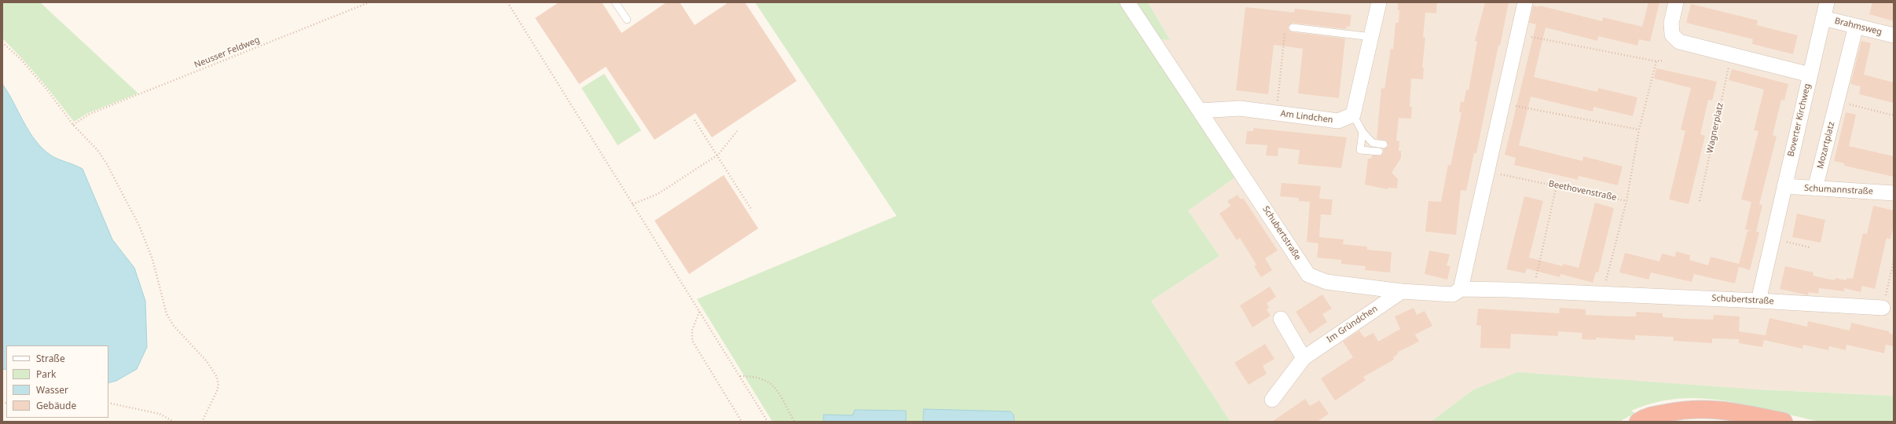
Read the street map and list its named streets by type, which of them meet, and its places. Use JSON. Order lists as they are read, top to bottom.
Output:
{
  "streets": {
    "street": [
      "Brahmsweg",
      "Am Lindchen",
      "Boverter Kirchweg",
      "Mozartplatz",
      "Schumannstraße",
      "Schubertstraße",
      "Im Gründchen"
    ],
    "path": ["Neusser Feldweg", "Wagnerplatz", "Beethovenstraße"]
  },
  "crossings": [
    ["Brahmsweg", "Boverter Kirchweg"],
    ["Brahmsweg", "Mozartplatz"],
    ["Am Lindchen", "Schubertstraße"],
    ["Boverter Kirchweg", "Schumannstraße"],
    ["Boverter Kirchweg", "Schubertstraße"],
    ["Mozartplatz", "Schumannstraße"],
    ["Schubertstraße", "Im Gründchen"]
  ],
  "legend": [
    "Straße",
    "Park",
    "Wasser",
    "Gebäude"
  ]
}
